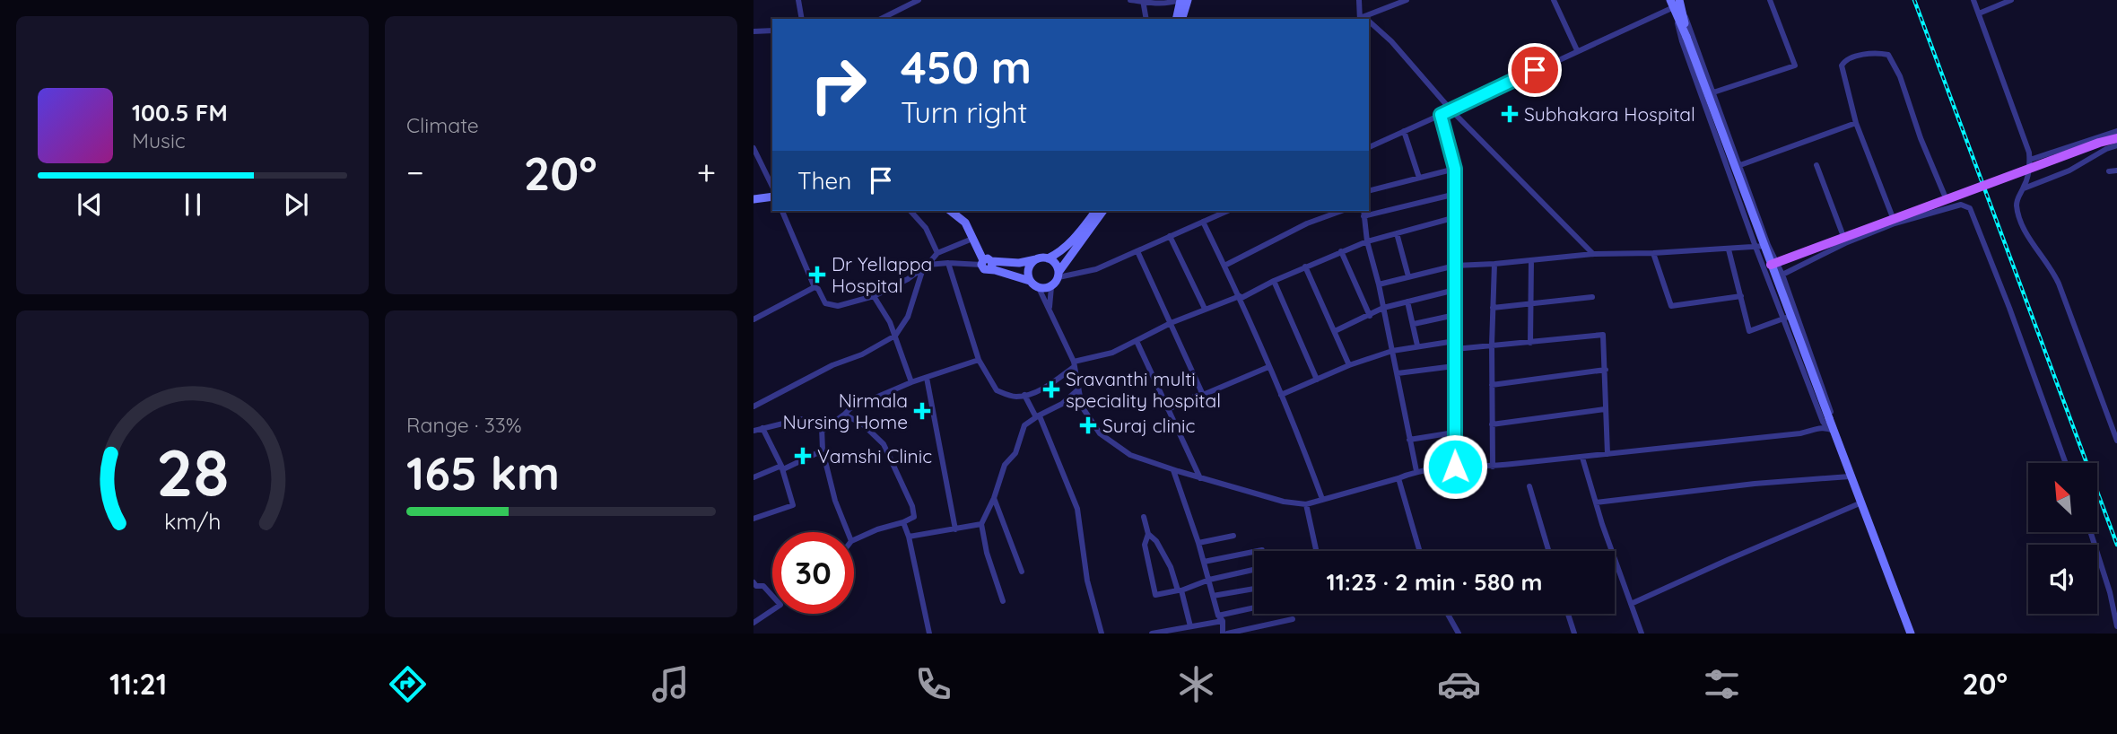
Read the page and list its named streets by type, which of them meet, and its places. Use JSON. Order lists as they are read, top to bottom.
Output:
{
  "places": {
    "health": [
      "Subhakara Hospital",
      "Dr Yellappa Hospital",
      "Sravanthi multi speciality hospital",
      "Nirmala Nursing Home",
      "Suraj clinic",
      "Vamshi Clinic"
    ]
  },
  "north": "top left",
  "page": {
    "tile": [
      "Climate",
      ["Range · 33%", "165 km"]
    ],
    "turn": ["450 m", "Turn right"],
    "song": ["100.5 FM", "Music"],
    "heat": ["−", "20°", "+"],
    "then": "Then",
    "limit": "30",
    "trip": "11:23 · 2 min · 580 m",
    "tabs": ["11:21", "20°"],
    "gauge": ["28", "km/h"]
  }
}
